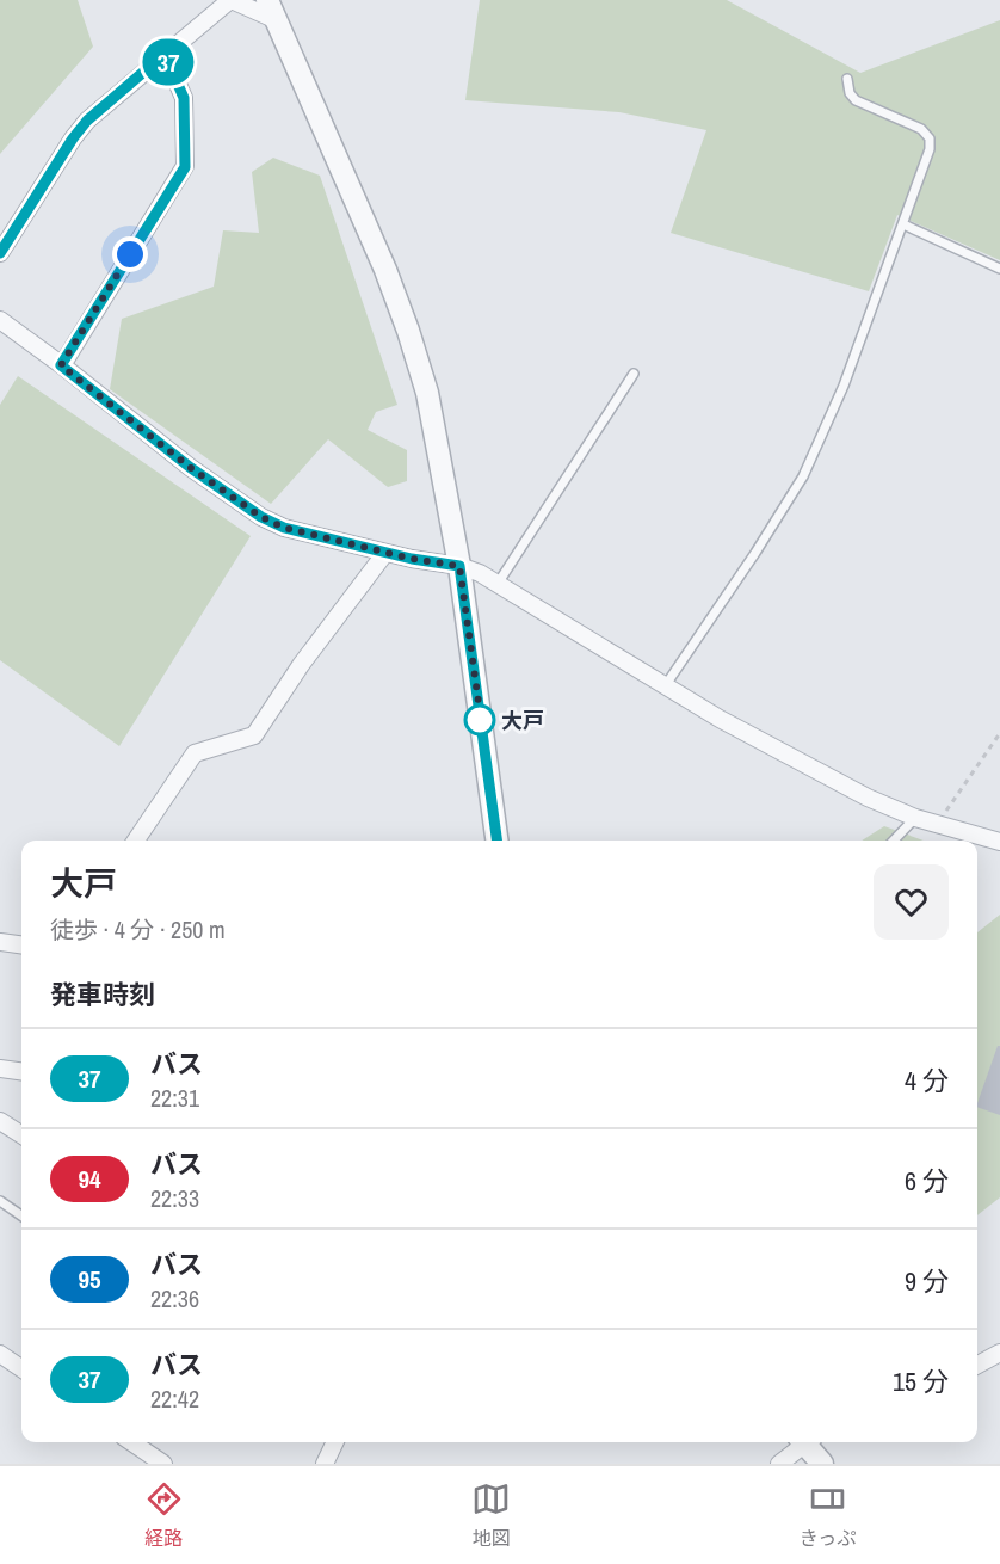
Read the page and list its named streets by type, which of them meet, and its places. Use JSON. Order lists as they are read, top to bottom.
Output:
{
  "places": ["大戸"],
  "lines": ["bus line 37"],
  "page": {
    "on_map": "37",
    "heading": [
      ["大戸", "徒歩 · 4 分 · 250 m"],
      "発車時刻"
    ],
    "list": [
      {
        "mark": "37",
        "name": "バス",
        "note": "22:31",
        "value": "4 分"
      },
      {
        "mark": "94",
        "name": "バス",
        "note": "22:33",
        "value": "6 分"
      },
      {
        "mark": "95",
        "name": "バス",
        "note": "22:36",
        "value": "9 分"
      },
      {
        "mark": "37",
        "name": "バス",
        "note": "22:42",
        "value": "15 分"
      }
    ],
    "tabs": ["経路", "地図", "きっぷ"]
  }
}
